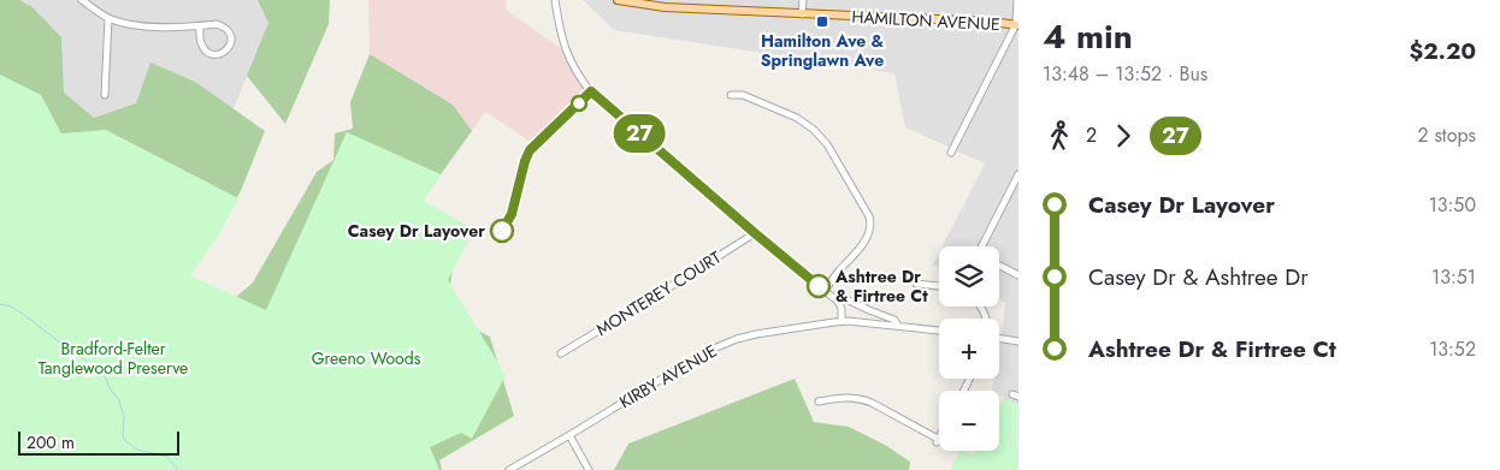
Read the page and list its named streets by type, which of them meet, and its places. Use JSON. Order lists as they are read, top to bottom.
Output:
{
  "streets": {
    "main road": ["HAMILTON AVENUE"],
    "street": ["MONTEREY COURT", "KIRBY AVENUE"]
  },
  "parks": ["Bradford-Felter Tanglewood Preserve", "Greeno Woods"],
  "places": {
    "transit": ["Hamilton Ave & Springlawn Ave"],
    "other": ["Casey Dr Layover", "Ashtree Dr & Firtree Ct"]
  },
  "lines": ["bus line 27"],
  "scale_bar": "200 m",
  "page": {
    "on_map": "27",
    "heading": ["4 min", "13:48 – 13:52 · Bus", "$2.20"],
    "legs": ["2", "27", "2 stops"],
    "list": [
      {
        "name": "Casey Dr Layover",
        "value": "13:50"
      },
      {
        "name": "Casey Dr & Ashtree Dr",
        "value": "13:51"
      },
      {
        "name": "Ashtree Dr & Firtree Ct",
        "value": "13:52"
      }
    ],
    "map_buttons": ["+", "−"],
    "scale": "200 m"
  }
}
